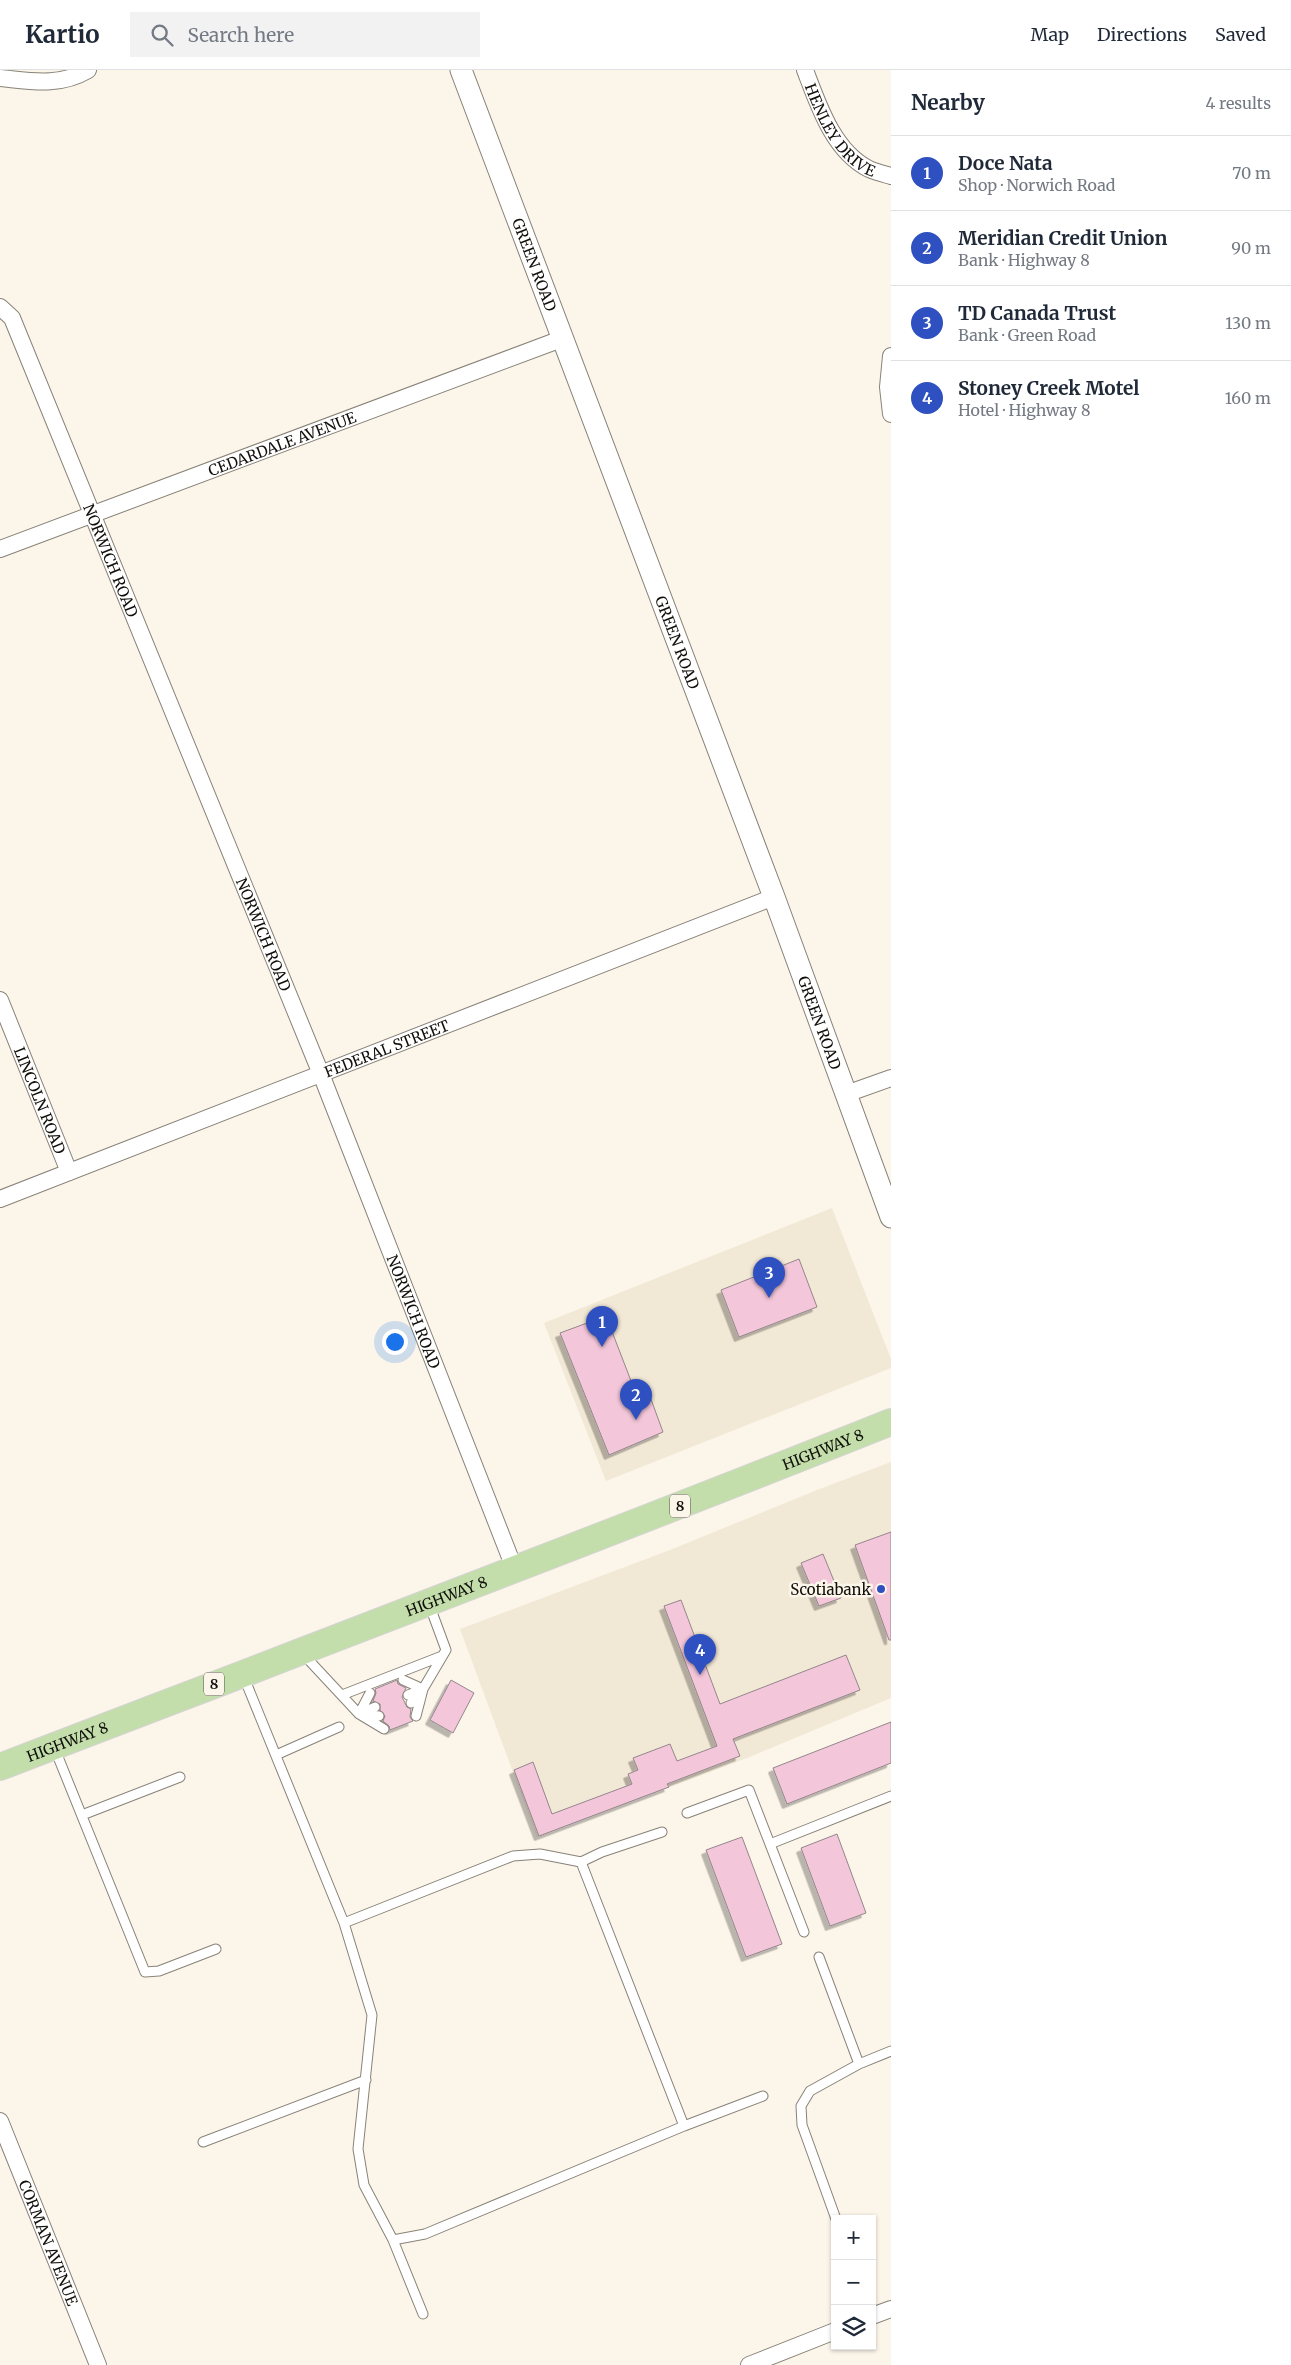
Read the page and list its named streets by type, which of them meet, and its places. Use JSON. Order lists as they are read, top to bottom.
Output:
{
  "streets": {
    "main road": ["HIGHWAY 8", "8"],
    "street": [
      "HENLEY DRIVE",
      "GREEN ROAD",
      "CEDARDALE AVENUE",
      "NORWICH ROAD",
      "FEDERAL STREET",
      "LINCOLN ROAD",
      "CORMAN AVENUE"
    ]
  },
  "crossings": [
    ["GREEN ROAD", "CEDARDALE AVENUE"],
    ["GREEN ROAD", "FEDERAL STREET"],
    ["CEDARDALE AVENUE", "NORWICH ROAD"],
    ["NORWICH ROAD", "FEDERAL STREET"],
    ["NORWICH ROAD", "HIGHWAY 8"],
    ["FEDERAL STREET", "LINCOLN ROAD"]
  ],
  "places": ["Scotiabank"],
  "page": {
    "header": "Kartio",
    "search": "Search here",
    "nav": ["Map", "Directions", "Saved"],
    "heading": ["Nearby", "4 results"],
    "list": [
      {
        "mark": "1",
        "name": "Doce Nata",
        "note": "Shop · Norwich Road",
        "value": "70 m"
      },
      {
        "mark": "2",
        "name": "Meridian Credit Union",
        "note": "Bank · Highway 8",
        "value": "90 m"
      },
      {
        "mark": "3",
        "name": "TD Canada Trust",
        "note": "Bank · Green Road",
        "value": "130 m"
      },
      {
        "mark": "4",
        "name": "Stoney Creek Motel",
        "note": "Hotel · Highway 8",
        "value": "160 m"
      }
    ],
    "pins": [
      "3",
      "1",
      "2",
      "4"
    ],
    "map_buttons": ["+", "−"]
  }
}
